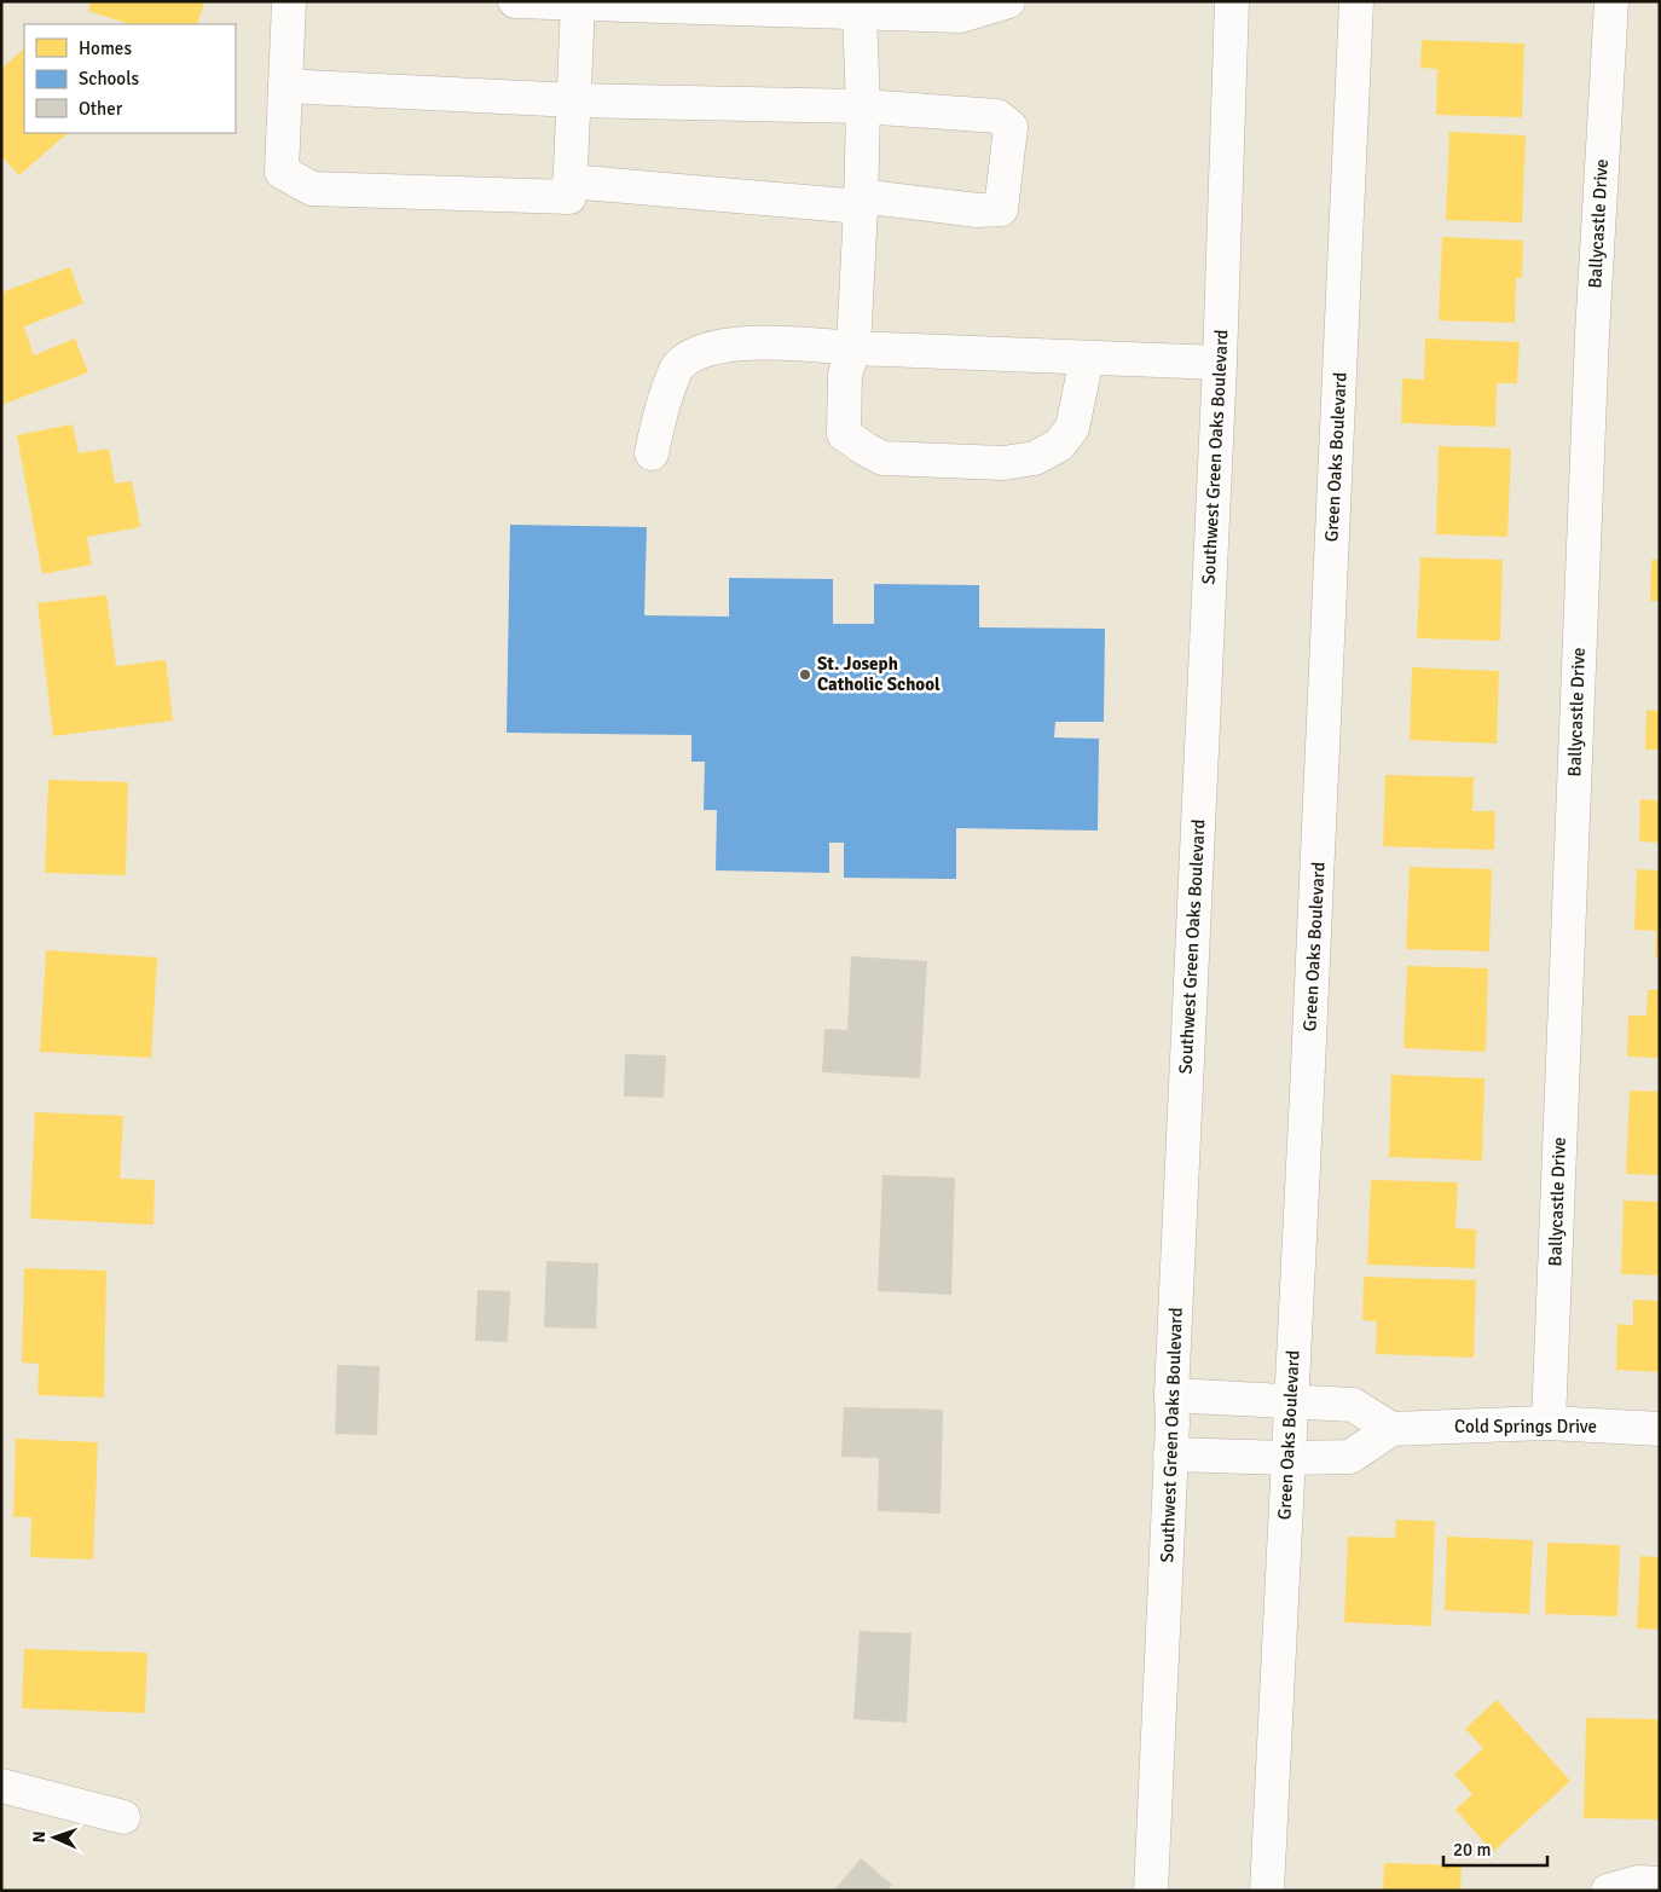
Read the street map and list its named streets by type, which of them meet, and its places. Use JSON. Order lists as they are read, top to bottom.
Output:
{
  "streets": {
    "main road": [
      "Ballycastle Drive",
      "Southwest Green Oaks Boulevard",
      "Green Oaks Boulevard",
      "Cold Springs Drive"
    ]
  },
  "crossings": [
    ["Ballycastle Drive", "Cold Springs Drive"],
    ["Southwest Green Oaks Boulevard", "Cold Springs Drive"],
    ["Green Oaks Boulevard", "Cold Springs Drive"]
  ],
  "places": ["St. Joseph Catholic School"],
  "legend": ["Homes", "Schools", "Other"],
  "scale_bar": "20 m",
  "north": "left"
}
